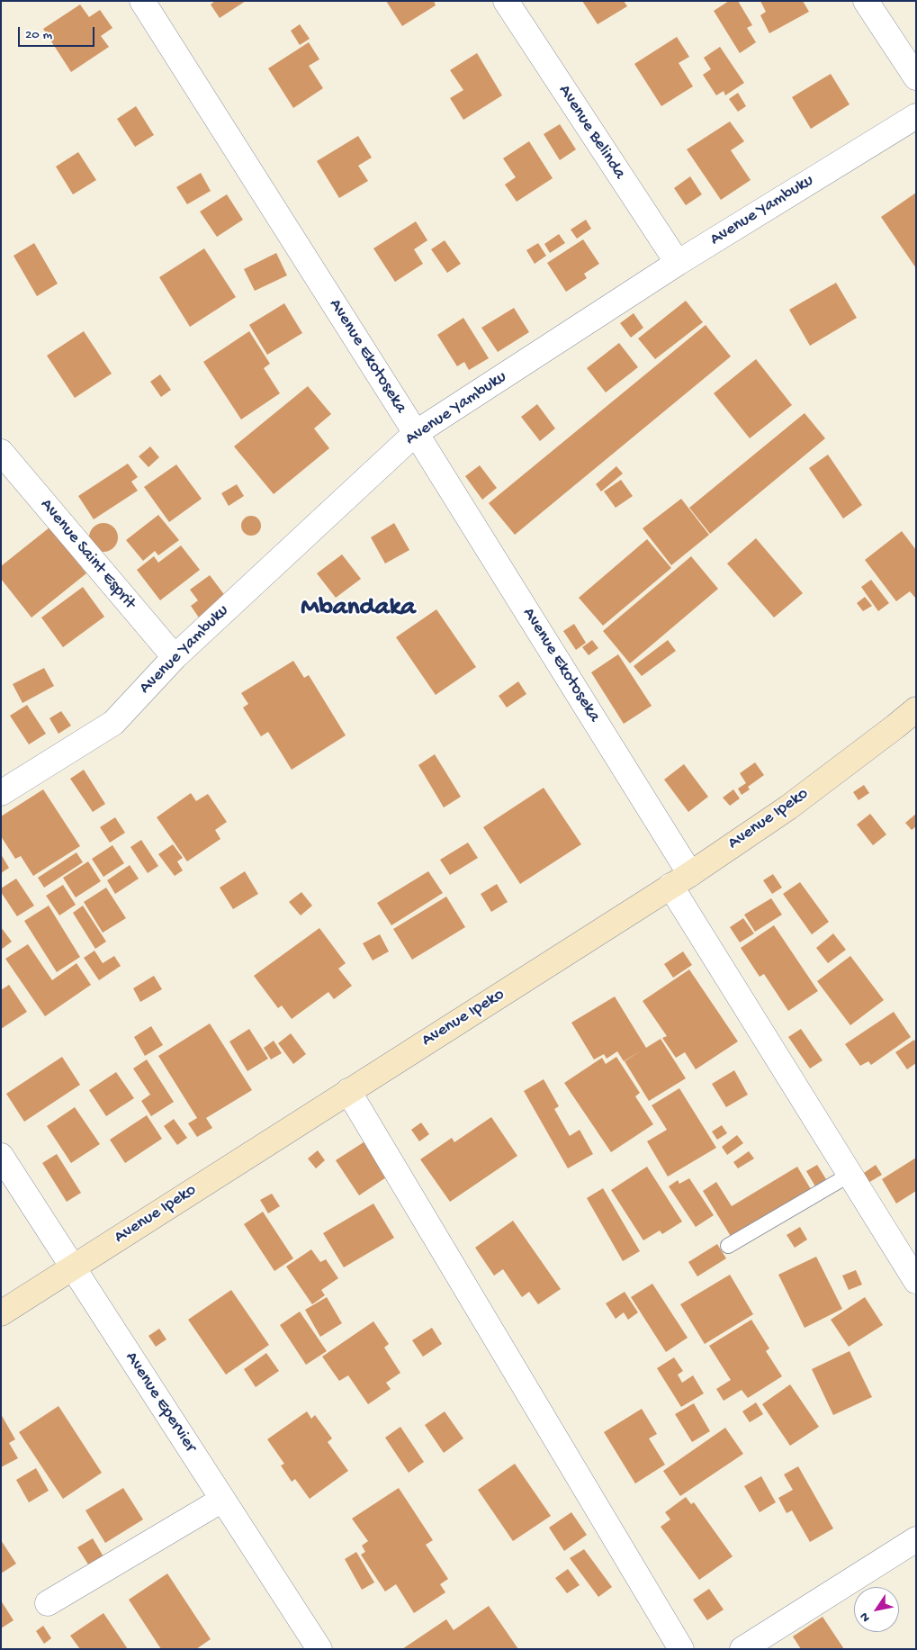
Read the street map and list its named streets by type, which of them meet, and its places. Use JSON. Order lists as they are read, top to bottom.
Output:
{
  "streets": {
    "street": [
      "Avenue Belinda",
      "Avenue Yambuku",
      "Avenue Ekotoseka",
      "Avenue Saint Esprit",
      "Avenue Ipeko",
      "Avenue Epervier"
    ]
  },
  "crossings": [
    ["Avenue Belinda", "Avenue Yambuku"],
    ["Avenue Yambuku", "Avenue Ekotoseka"],
    ["Avenue Yambuku", "Avenue Saint Esprit"],
    ["Avenue Ekotoseka", "Avenue Ipeko"],
    ["Avenue Ipeko", "Avenue Epervier"]
  ],
  "districts": ["Mbandaka"],
  "scale_bar": "20 m",
  "north": "bottom left"
}
